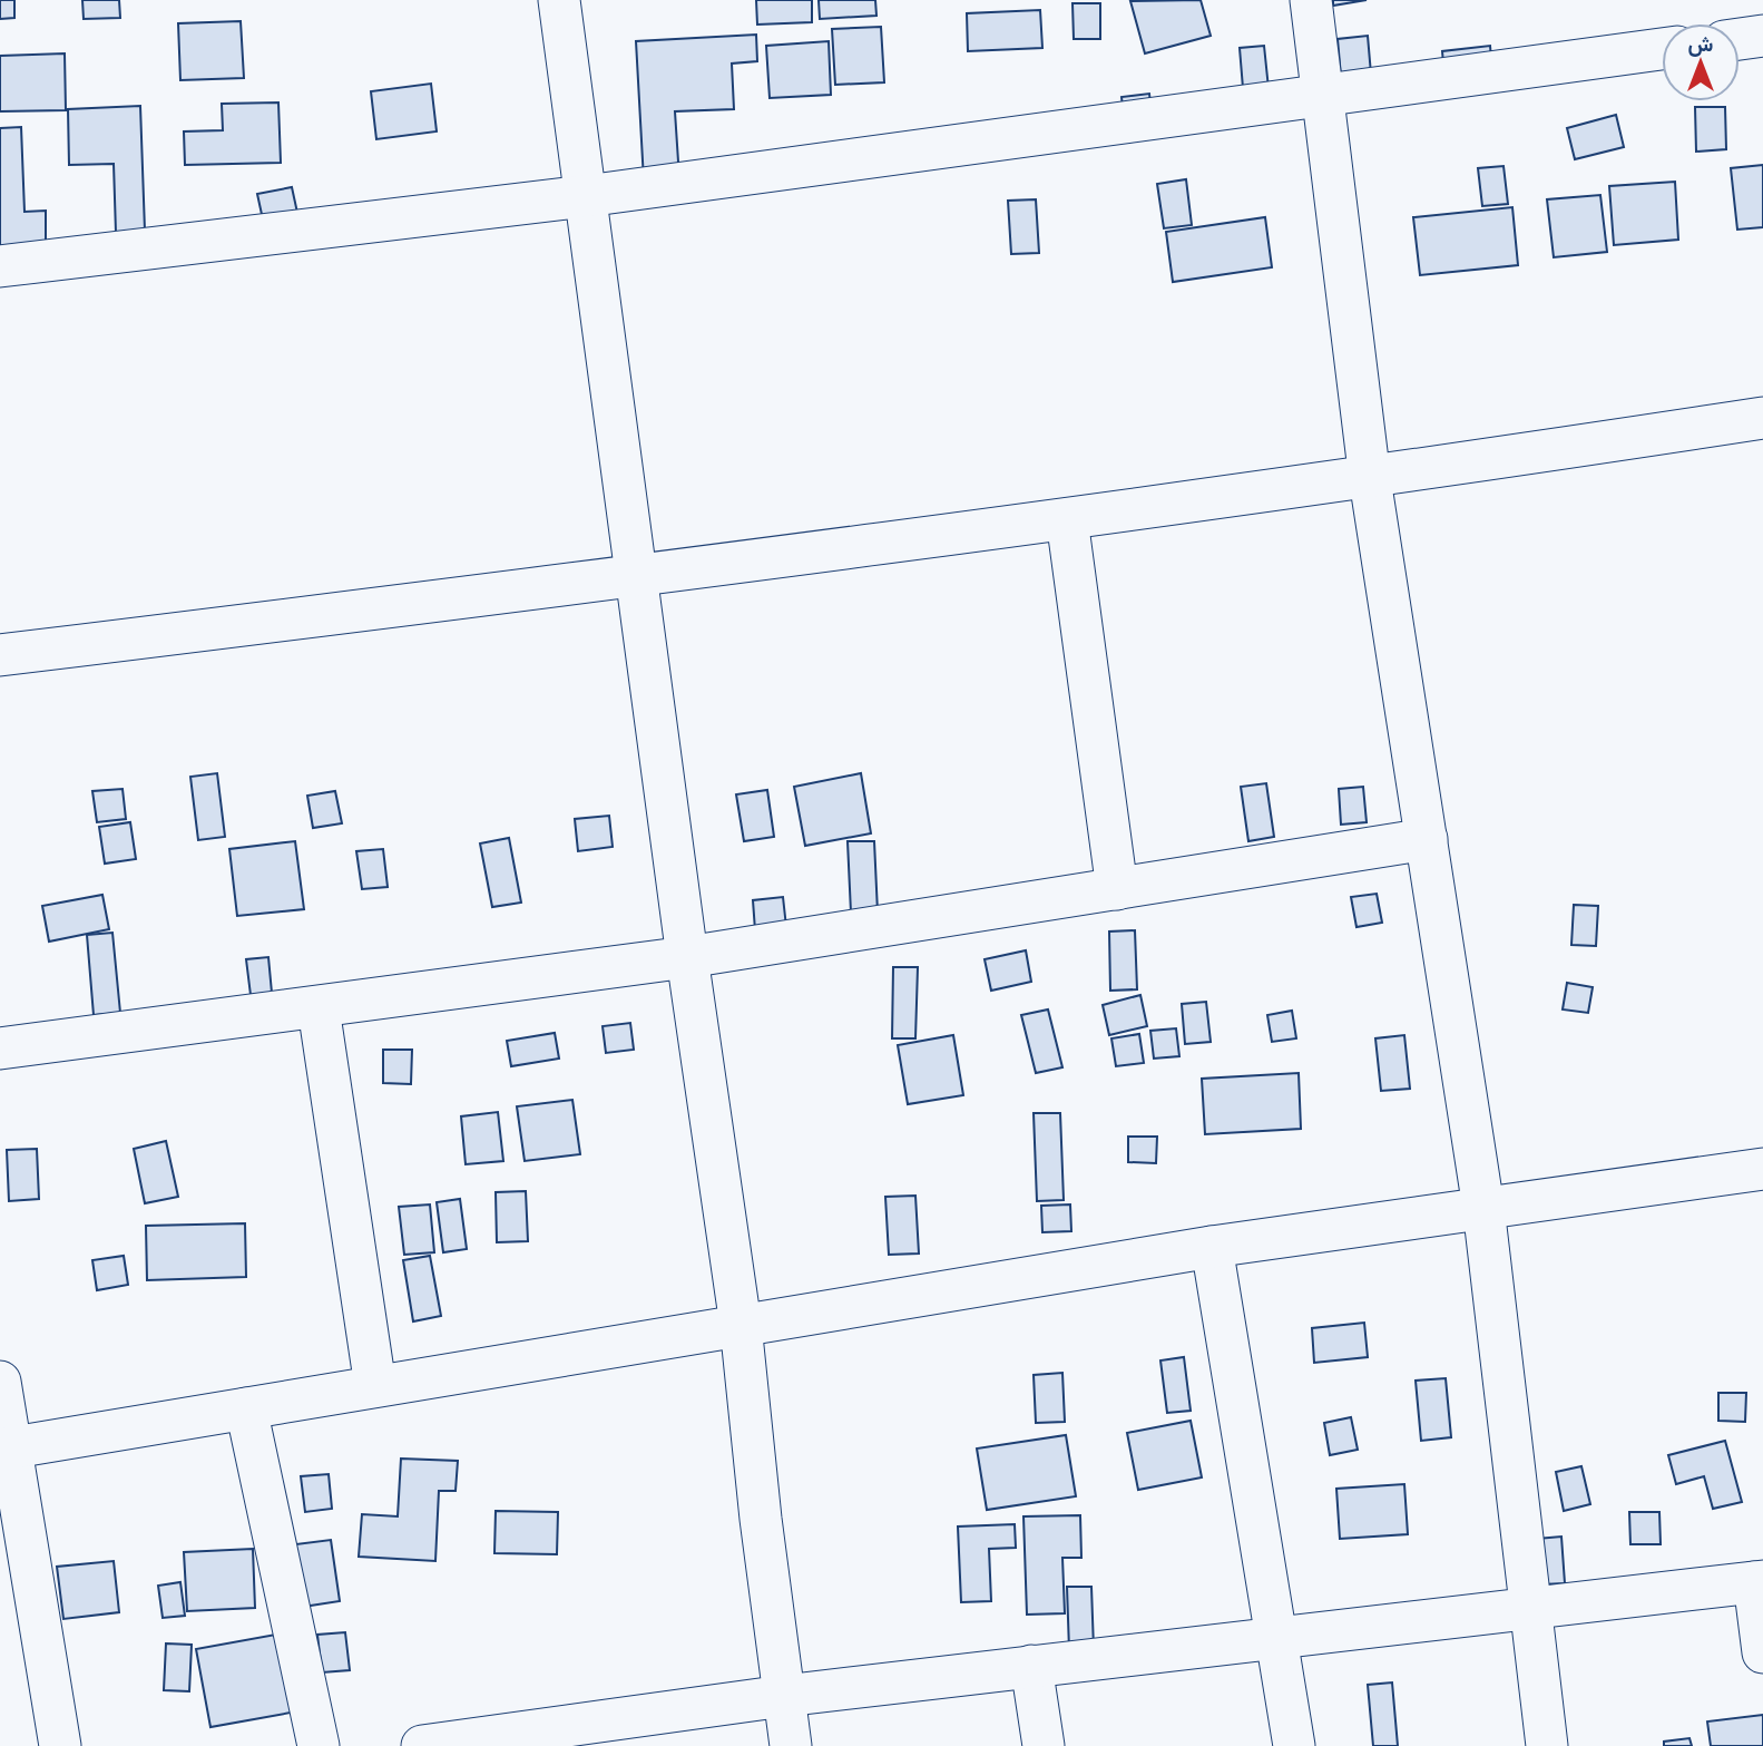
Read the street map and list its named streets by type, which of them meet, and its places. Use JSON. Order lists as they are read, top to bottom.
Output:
{
  "north": "top"
}
